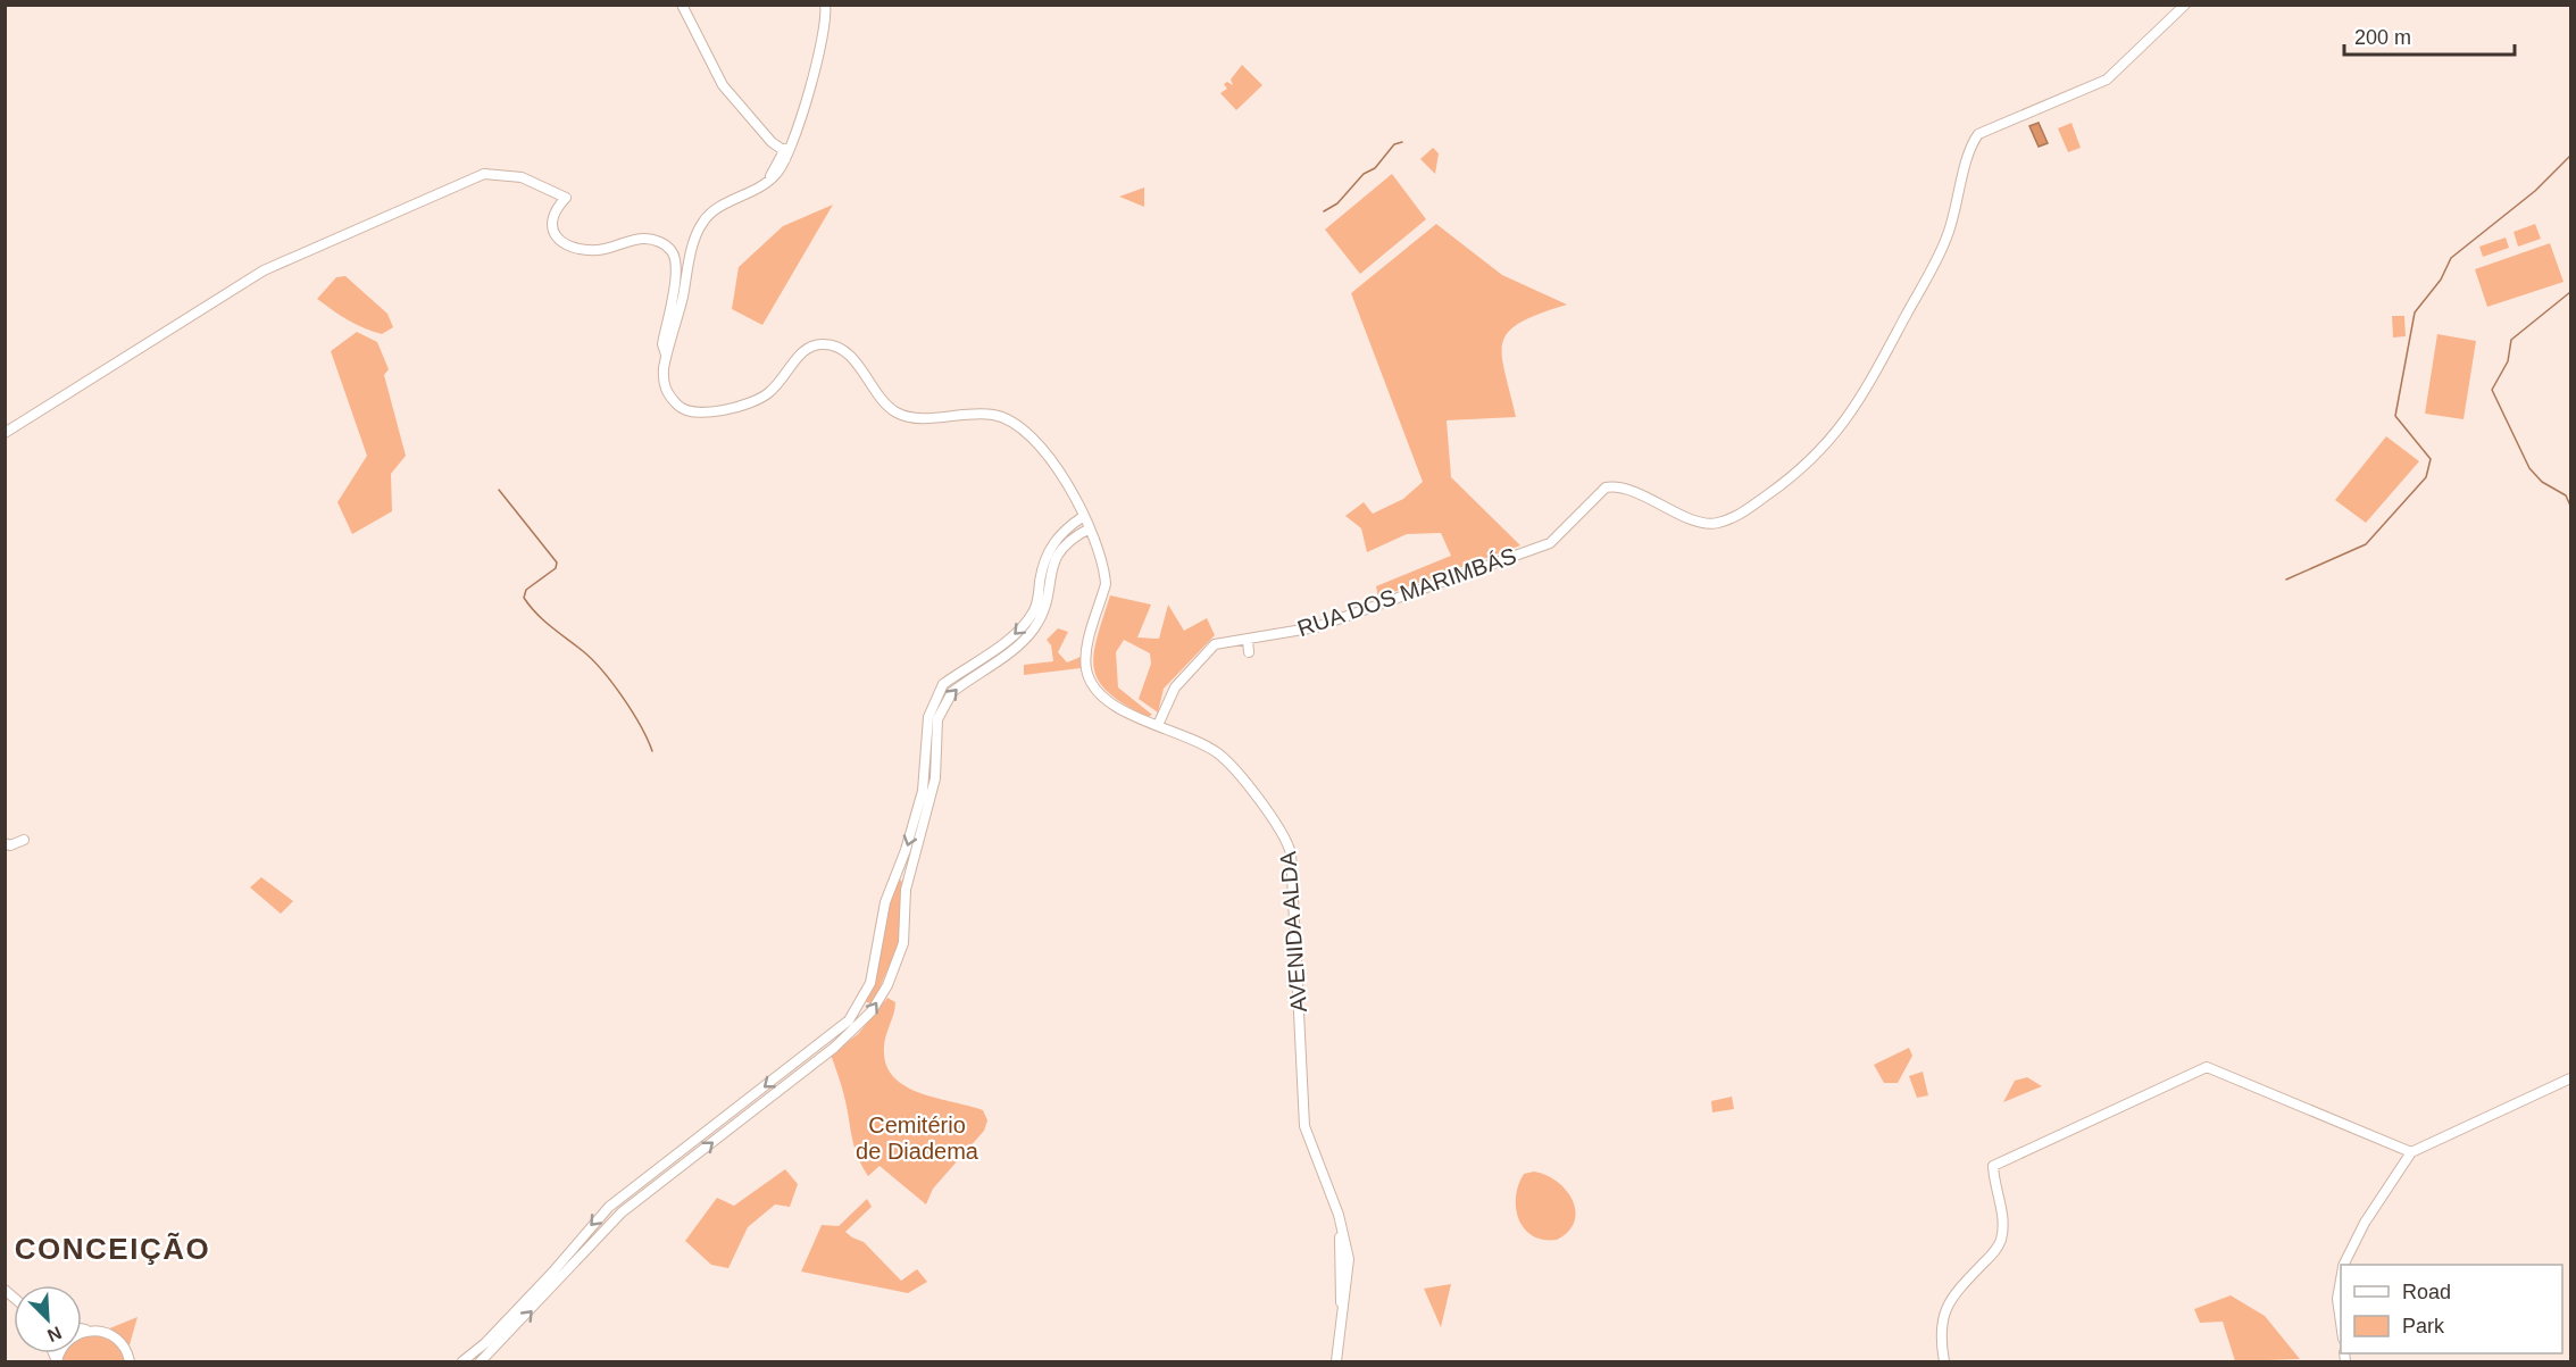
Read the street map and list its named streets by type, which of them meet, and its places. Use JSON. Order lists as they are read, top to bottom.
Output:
{
  "streets": {
    "main road": ["RUA DOS MARIMBÁS", "AVENIDA ALDA"]
  },
  "crossings": [
    ["RUA DOS MARIMBÁS", "AVENIDA ALDA"]
  ],
  "districts": ["CONCEIÇÃO"],
  "parks": ["Cemitério de Diadema"],
  "legend": ["Road", "Park"],
  "scale_bar": "200 m",
  "north": "bottom right"
}
